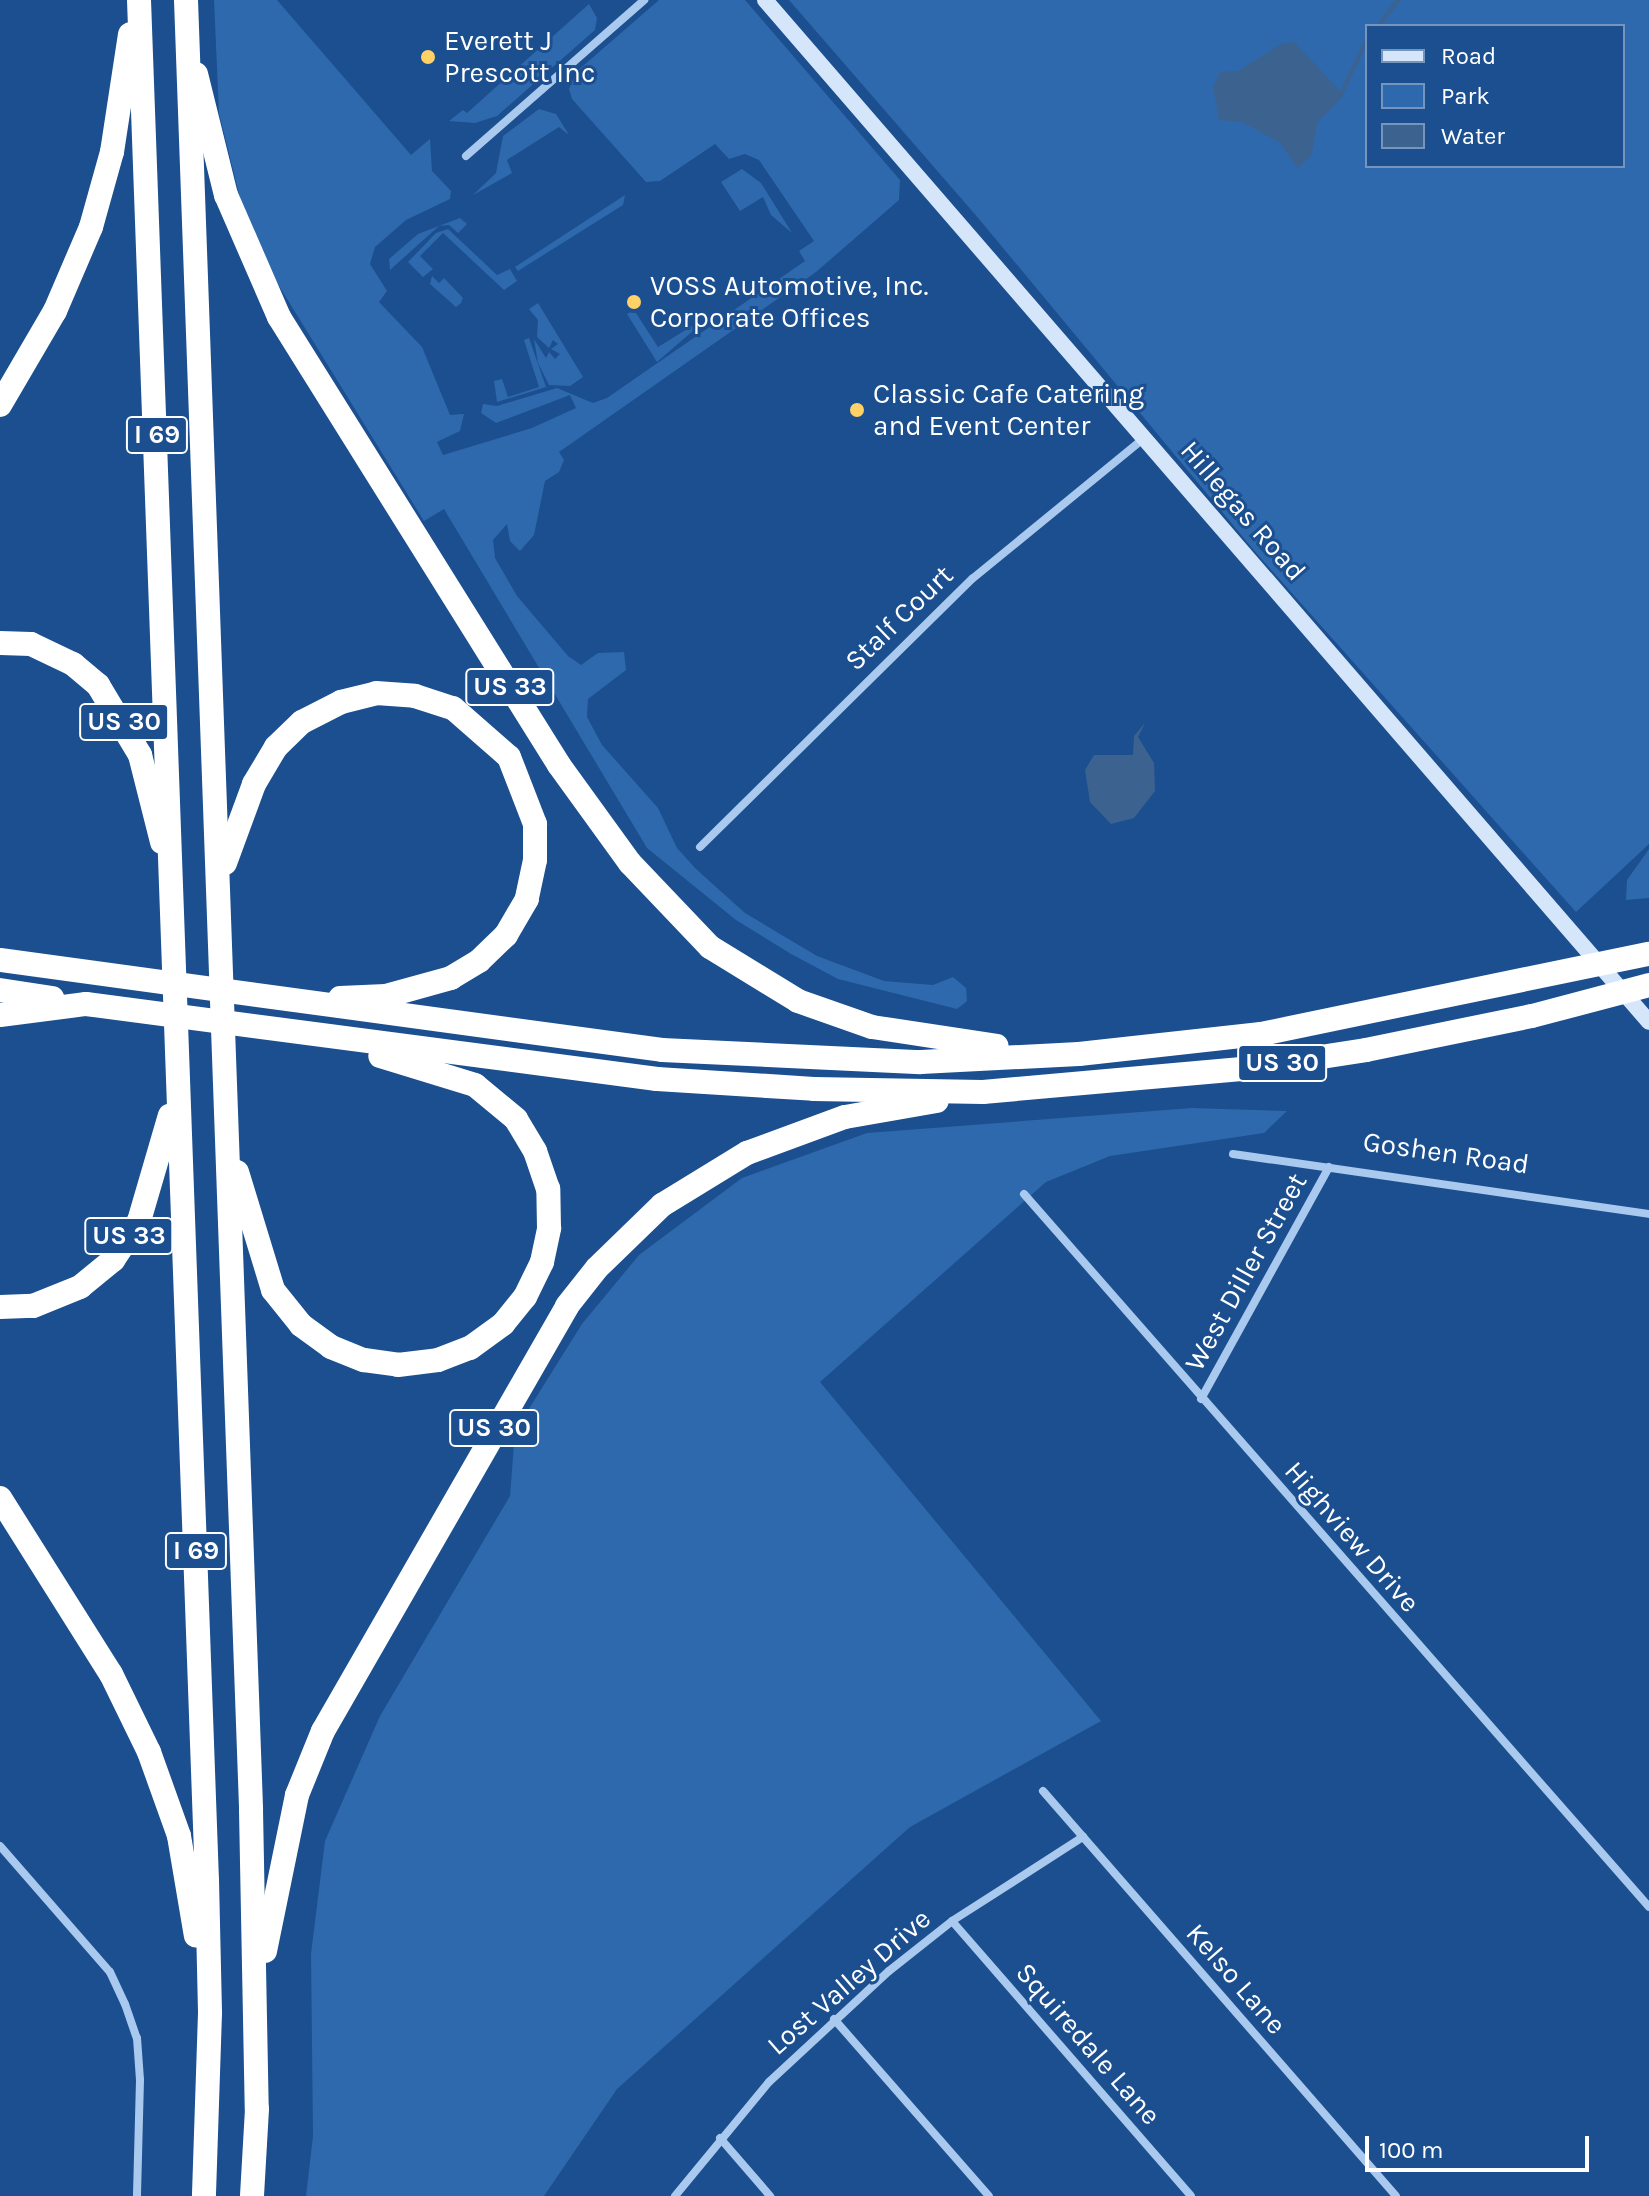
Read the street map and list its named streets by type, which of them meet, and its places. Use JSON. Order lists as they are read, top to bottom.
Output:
{
  "streets": {
    "highway": ["I 69", "US 33", "US 30"],
    "main road": ["Hillegas Road"],
    "street": [
      "Stalf Court",
      "Goshen Road",
      "West Diller Street",
      "Highview Drive",
      "Kelso Lane",
      "Lost Valley Drive",
      "Squiredale Lane"
    ]
  },
  "crossings": [
    ["I 69", "US 33"],
    ["I 69", "US 30"],
    ["Hillegas Road", "Stalf Court"],
    ["US 33", "US 30"],
    ["Goshen Road", "West Diller Street"],
    ["West Diller Street", "Highview Drive"],
    ["Kelso Lane", "Lost Valley Drive"],
    ["Lost Valley Drive", "Squiredale Lane"]
  ],
  "places": ["Everett J Prescott Inc", "VOSS Automotive, Inc. Corporate Offices", "Classic Cafe Catering and Event Center"],
  "legend": ["Road", "Park", "Water"],
  "scale_bar": "100 m"
}
